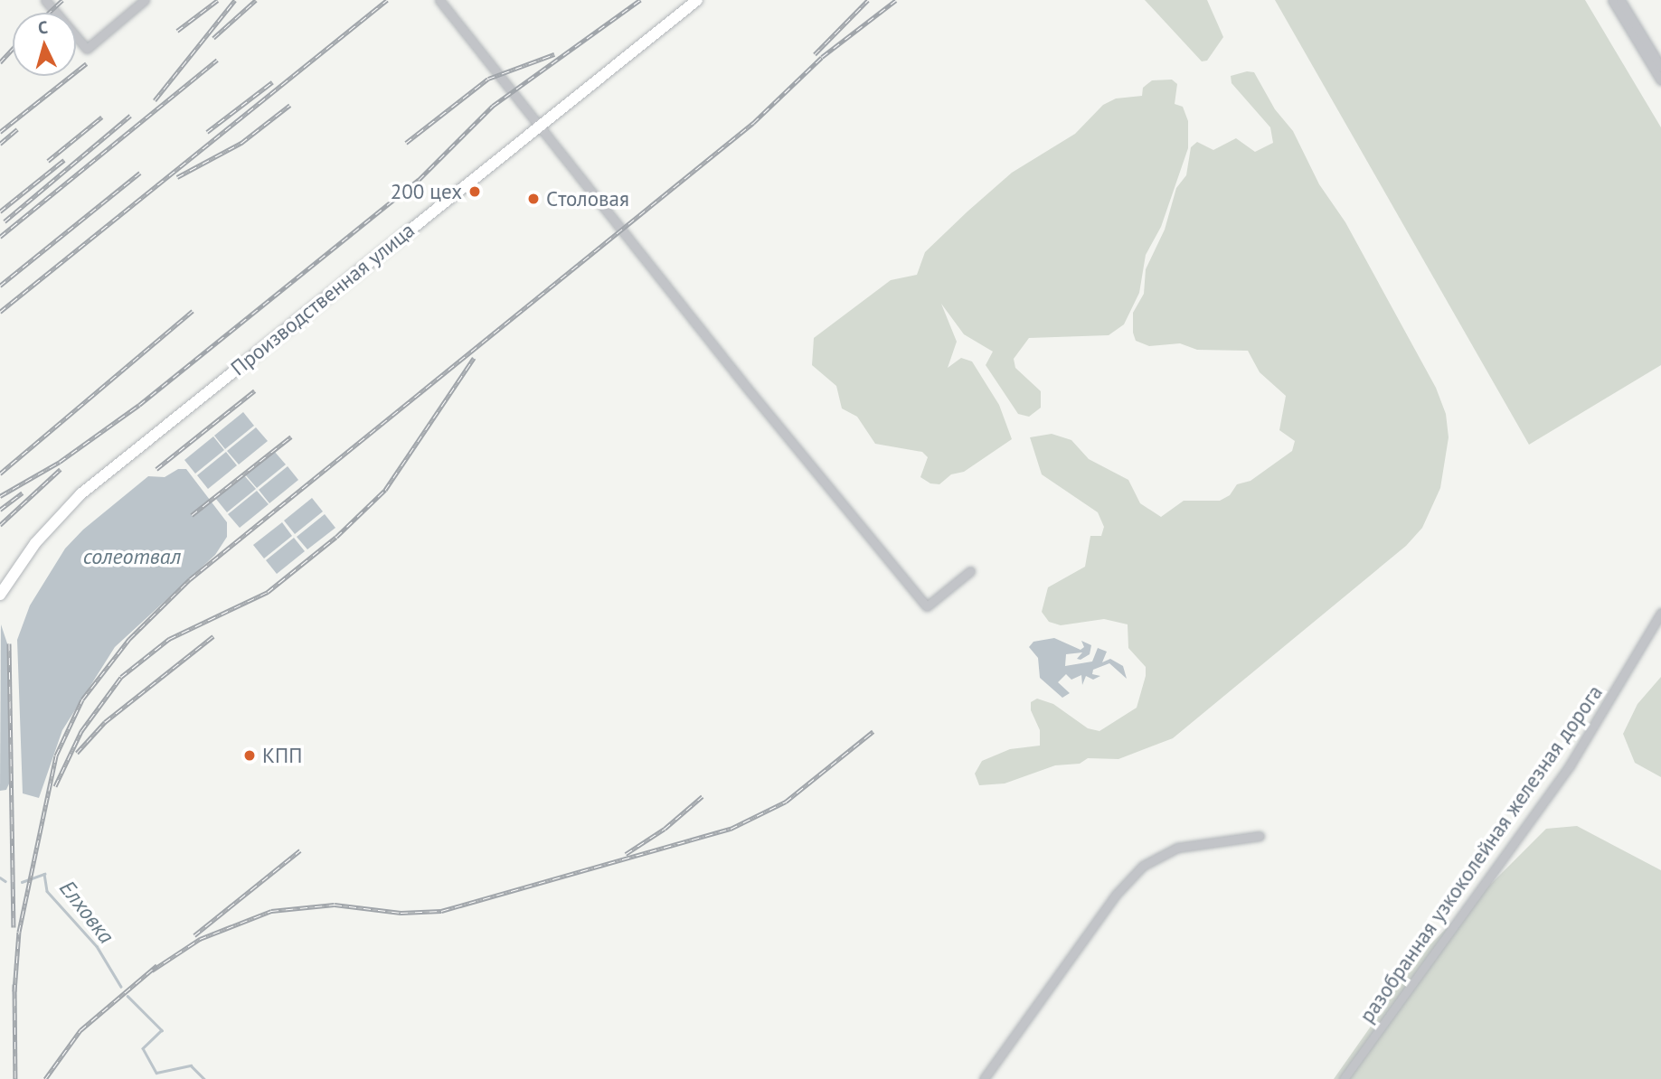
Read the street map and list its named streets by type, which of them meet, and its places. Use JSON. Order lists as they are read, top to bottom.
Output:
{
  "streets": {
    "main road": ["Производственная улица"],
    "street": ["разобранная узкоколейная железная дорога"]
  },
  "water": ["солеотвал", "Елховка"],
  "places": ["200 цех", "Cтоловая", "КПП"],
  "north": "top"
}
